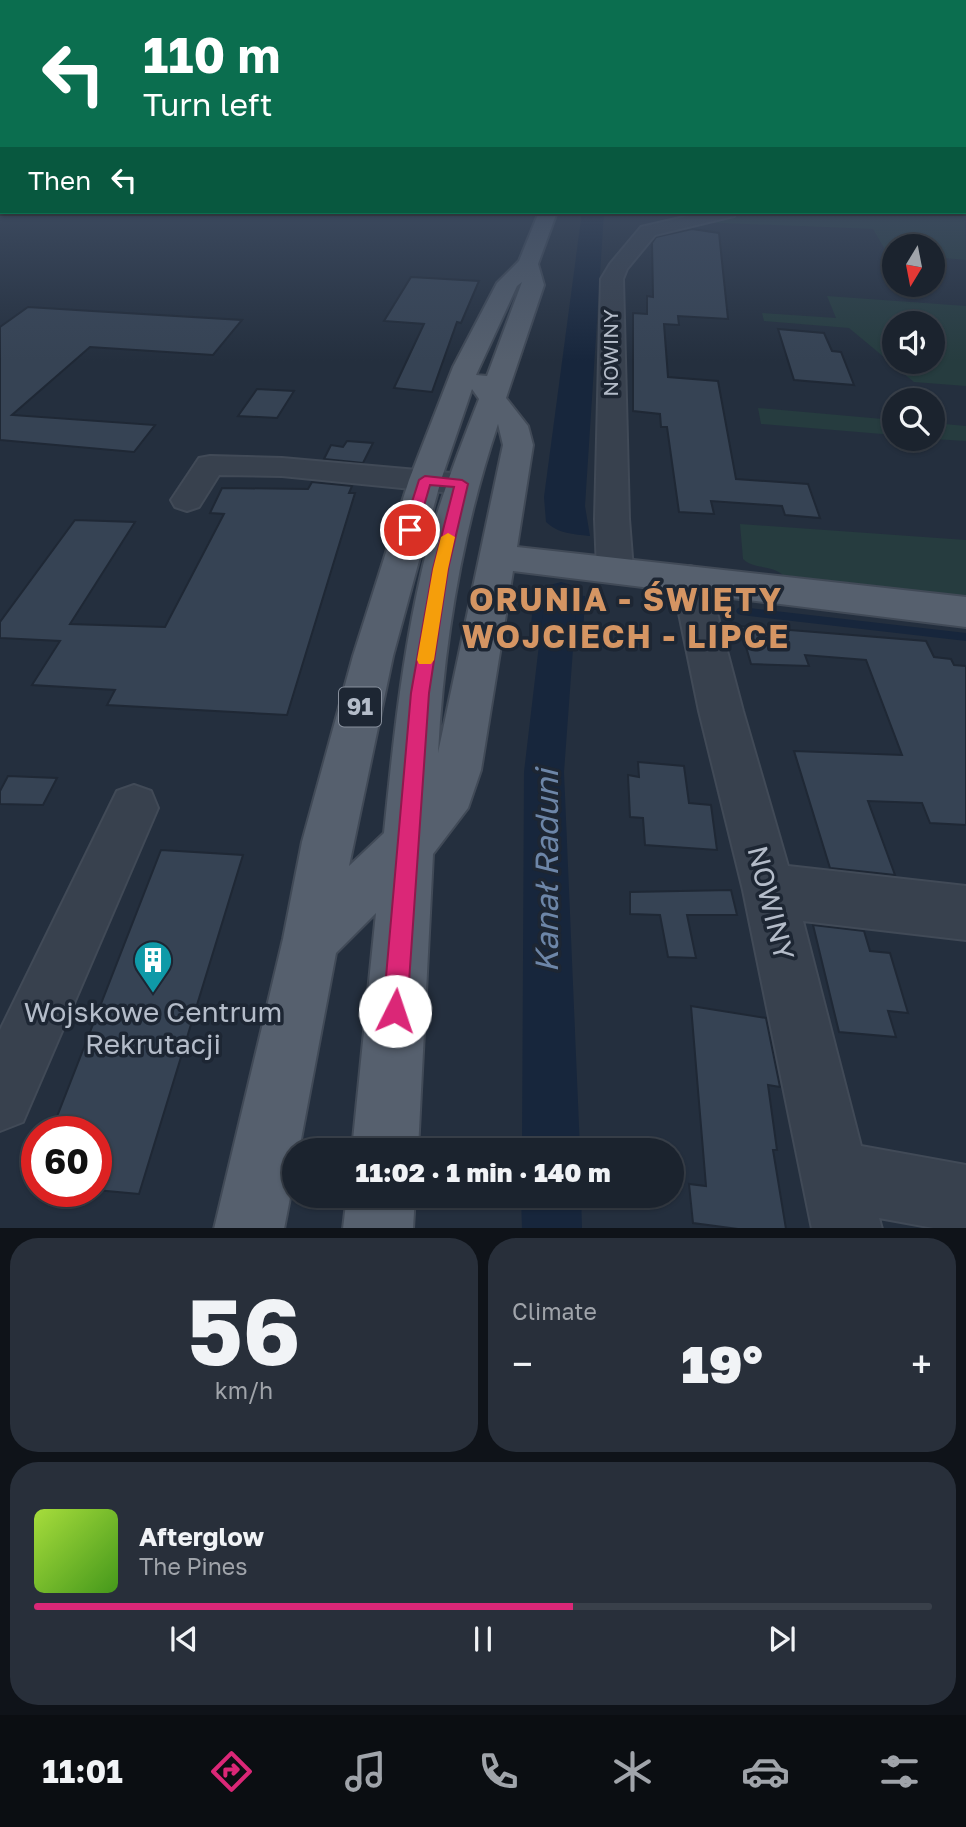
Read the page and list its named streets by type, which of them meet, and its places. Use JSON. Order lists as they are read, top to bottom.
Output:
{
  "streets": {
    "main road": ["91"],
    "street": ["NOWINY"]
  },
  "districts": ["ORUNIA - ŚWIĘTY WOJCIECH - LIPCE"],
  "water": ["Kanał Raduni"],
  "places": {
    "building": ["Wojskowe Centrum Rekrutacji"]
  },
  "north": "bottom",
  "page": {
    "turn": ["110 m", "Turn left"],
    "then": "Then",
    "limit": "60",
    "trip": "11:02 · 1 min · 140 m",
    "tile": [
      ["56", "km/h"],
      "Climate"
    ],
    "heat": ["−", "19°", "+"],
    "song": ["Afterglow", "The Pines"],
    "tabs": "11:01"
  }
}
